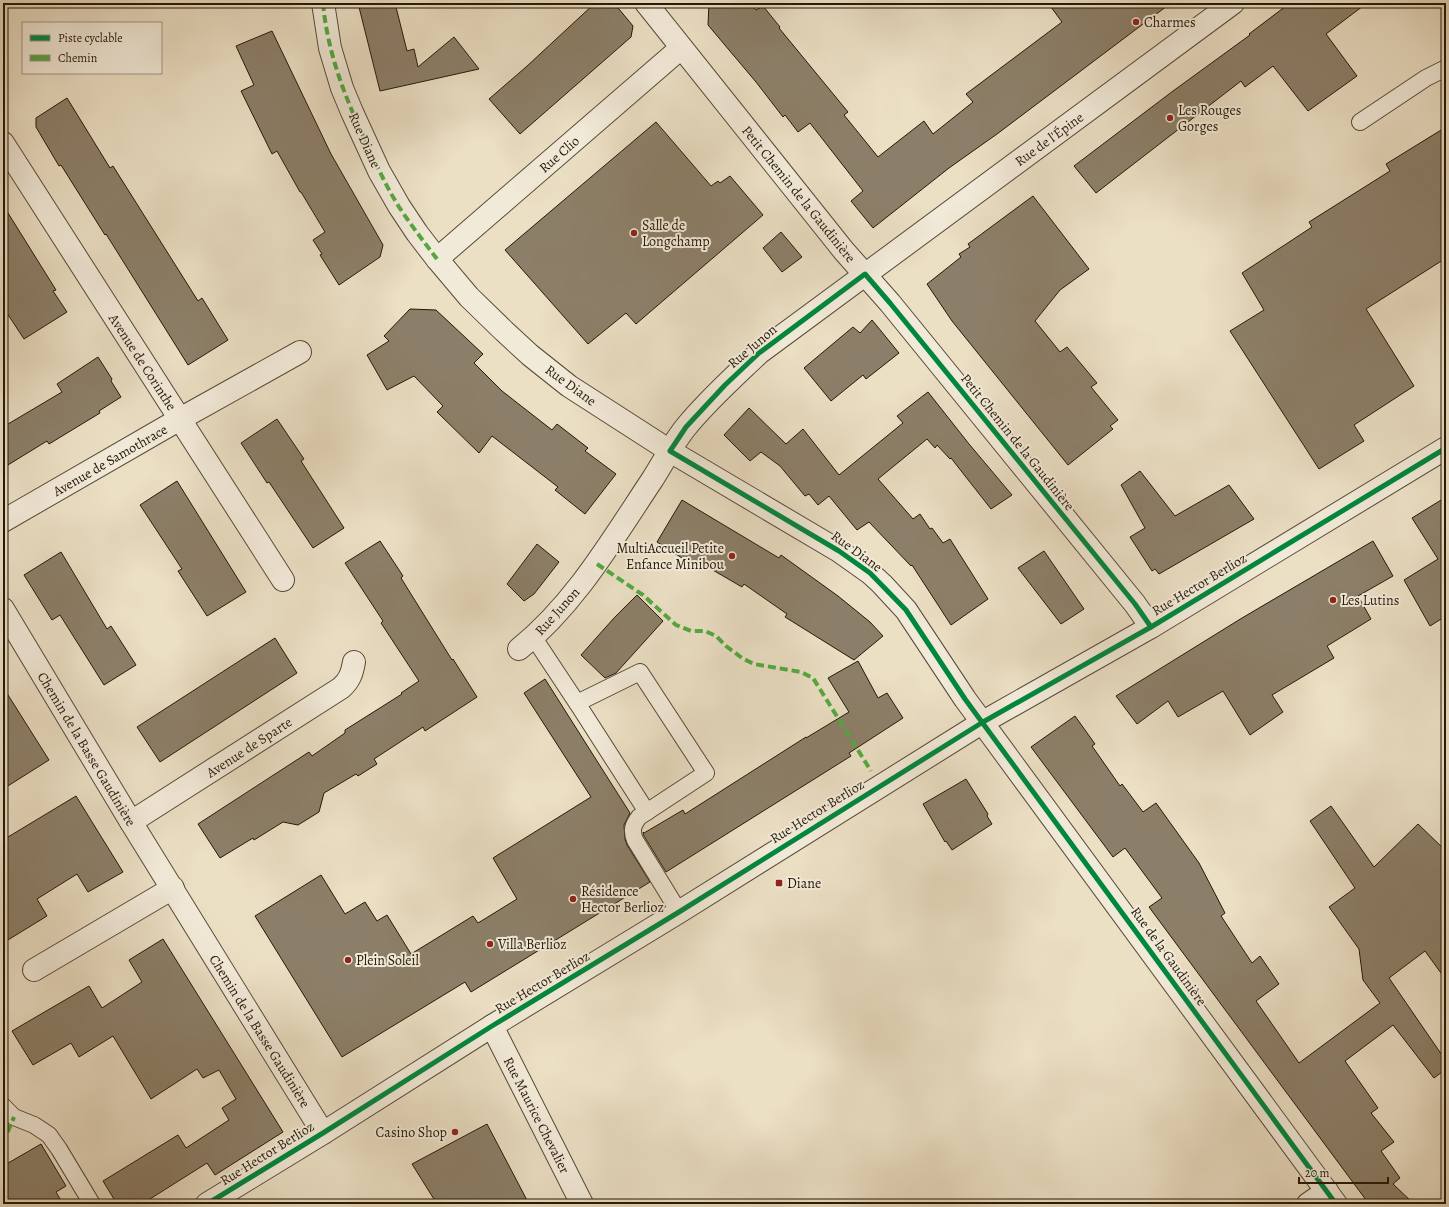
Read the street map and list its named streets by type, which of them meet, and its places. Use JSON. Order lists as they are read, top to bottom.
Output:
{
  "streets": {
    "street": [
      "Rue de l'Épine",
      "Rue Diane",
      "Rue Clio",
      "Petit Chemin de la Gaudinière",
      "Rue Junon",
      "Avenue de Corinthe",
      "Avenue de Samothrace",
      "Rue Hector Berlioz",
      "Avenue de Sparte",
      "Chemin de la Basse Gaudinière",
      "Rue de la Gaudinière",
      "Rue Maurice Chevalier"
    ]
  },
  "crossings": [
    ["Rue de l'Épine", "Petit Chemin de la Gaudinière"],
    ["Rue de l'Épine", "Rue Junon"],
    ["Rue Diane", "Rue Clio"],
    ["Rue Diane", "Rue Junon"],
    ["Rue Diane", "Rue Hector Berlioz"],
    ["Rue Diane", "Rue de la Gaudinière"],
    ["Rue Clio", "Petit Chemin de la Gaudinière"],
    ["Petit Chemin de la Gaudinière", "Rue Junon"],
    ["Petit Chemin de la Gaudinière", "Rue Hector Berlioz"],
    ["Avenue de Corinthe", "Avenue de Samothrace"],
    ["Rue Hector Berlioz", "Chemin de la Basse Gaudinière"],
    ["Rue Hector Berlioz", "Rue de la Gaudinière"],
    ["Rue Hector Berlioz", "Rue Maurice Chevalier"],
    ["Avenue de Sparte", "Chemin de la Basse Gaudinière"]
  ],
  "places": {
    "other": [
      "Charmes",
      "Les Rouges Gorges",
      "Salle de Longchamp",
      "MultiAccueil Petite Enfance Minibou",
      "Les Lutins",
      "Résidence Hector Berlioz",
      "Villa Berlioz",
      "Plein Soleil",
      "Casino Shop"
    ],
    "transit": ["Diane"]
  },
  "legend": ["Piste cyclable", "Chemin"],
  "scale_bar": "20 m"
}
